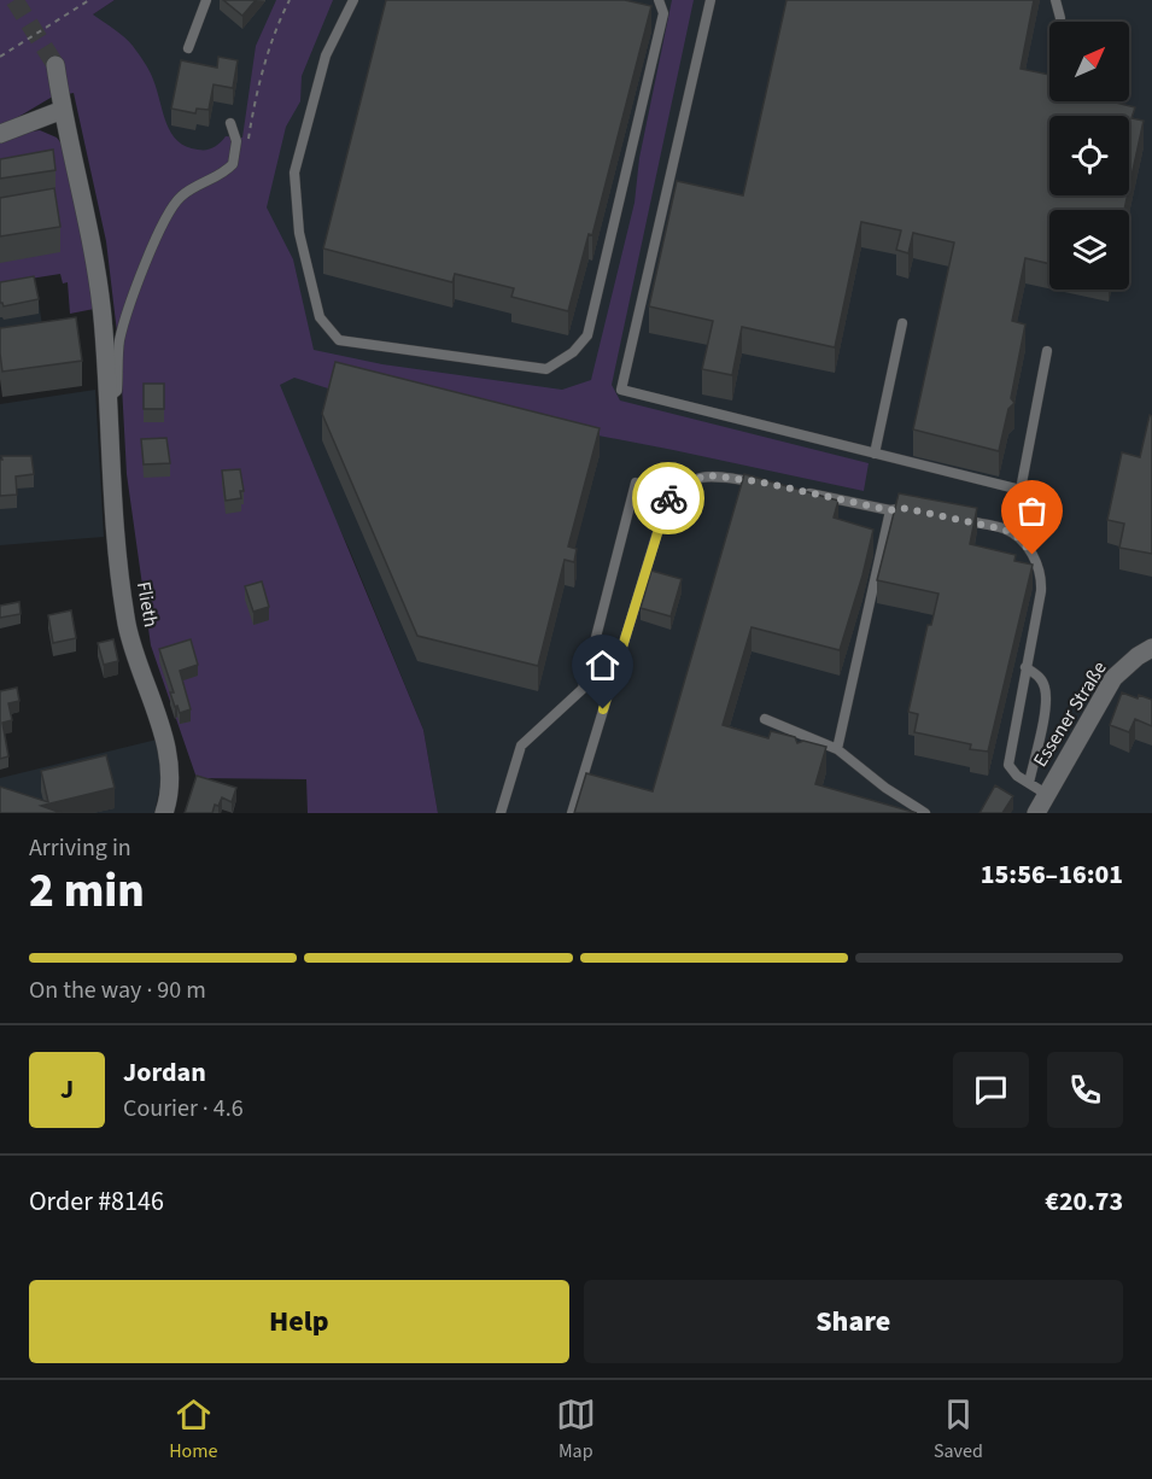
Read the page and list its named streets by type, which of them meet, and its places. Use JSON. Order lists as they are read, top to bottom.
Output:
{
  "streets": {
    "street": ["Flieth", "Essener Straße"]
  },
  "north": "top right",
  "page": {
    "heading": ["2 min", "Arriving in", "15:56–16:01"],
    "panel": [
      "Jordan",
      "Courier · 4.6",
      "Order #8146",
      "€20.73"
    ],
    "bar": "On the way · 90 m",
    "round": "J",
    "buttons": ["Help", "Share"],
    "tabs": ["Home", "Map", "Saved"]
  }
}
